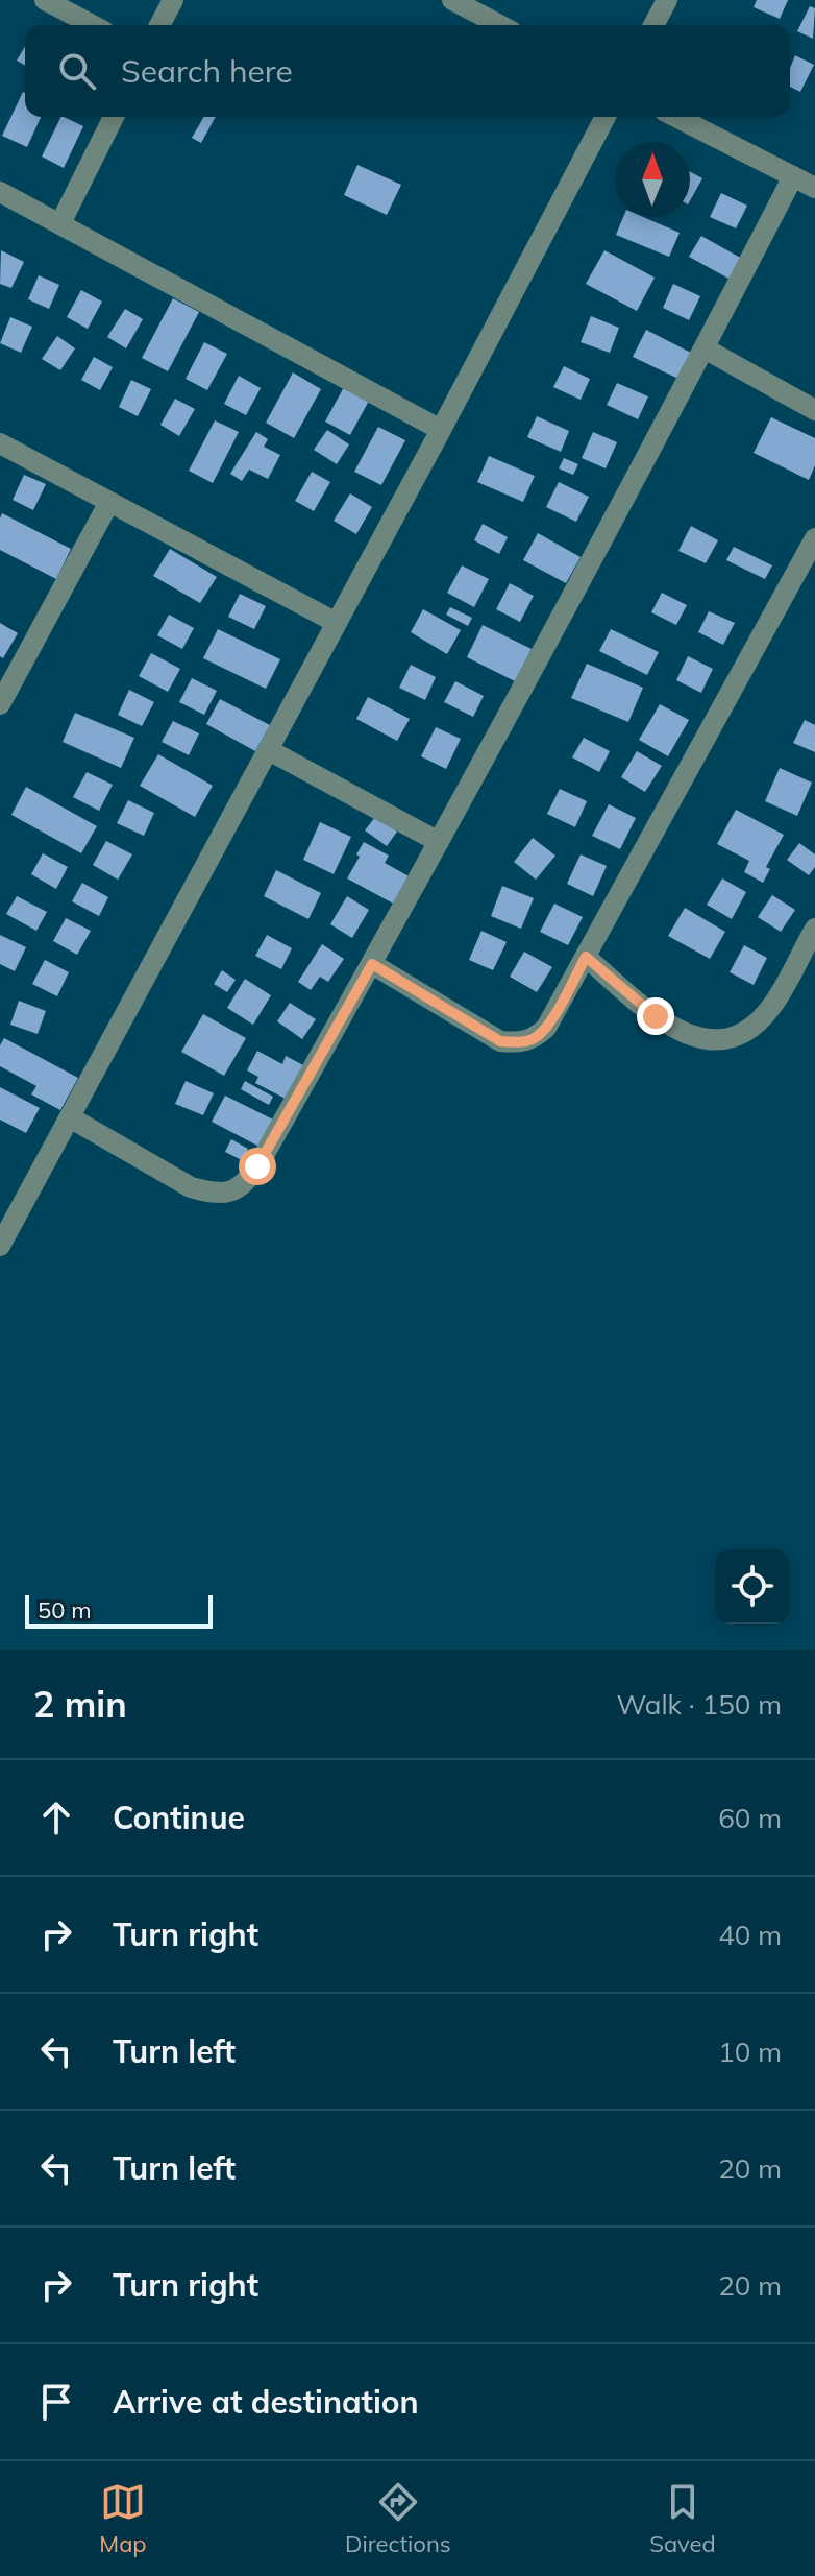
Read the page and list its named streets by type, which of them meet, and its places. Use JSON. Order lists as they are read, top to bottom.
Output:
{
  "scale_bar": "50 m",
  "north": "top",
  "page": {
    "search": "Search here",
    "scale": "50 m",
    "heading": ["2 min", "Walk · 150 m"],
    "list": [
      ["Continue", "60 m"],
      ["Turn right", "40 m"],
      ["Turn left", "10 m"],
      ["Turn left", "20 m"],
      ["Turn right", "20 m"],
      "Arrive at destination"
    ],
    "nav": ["Map", "Directions", "Saved"]
  }
}
